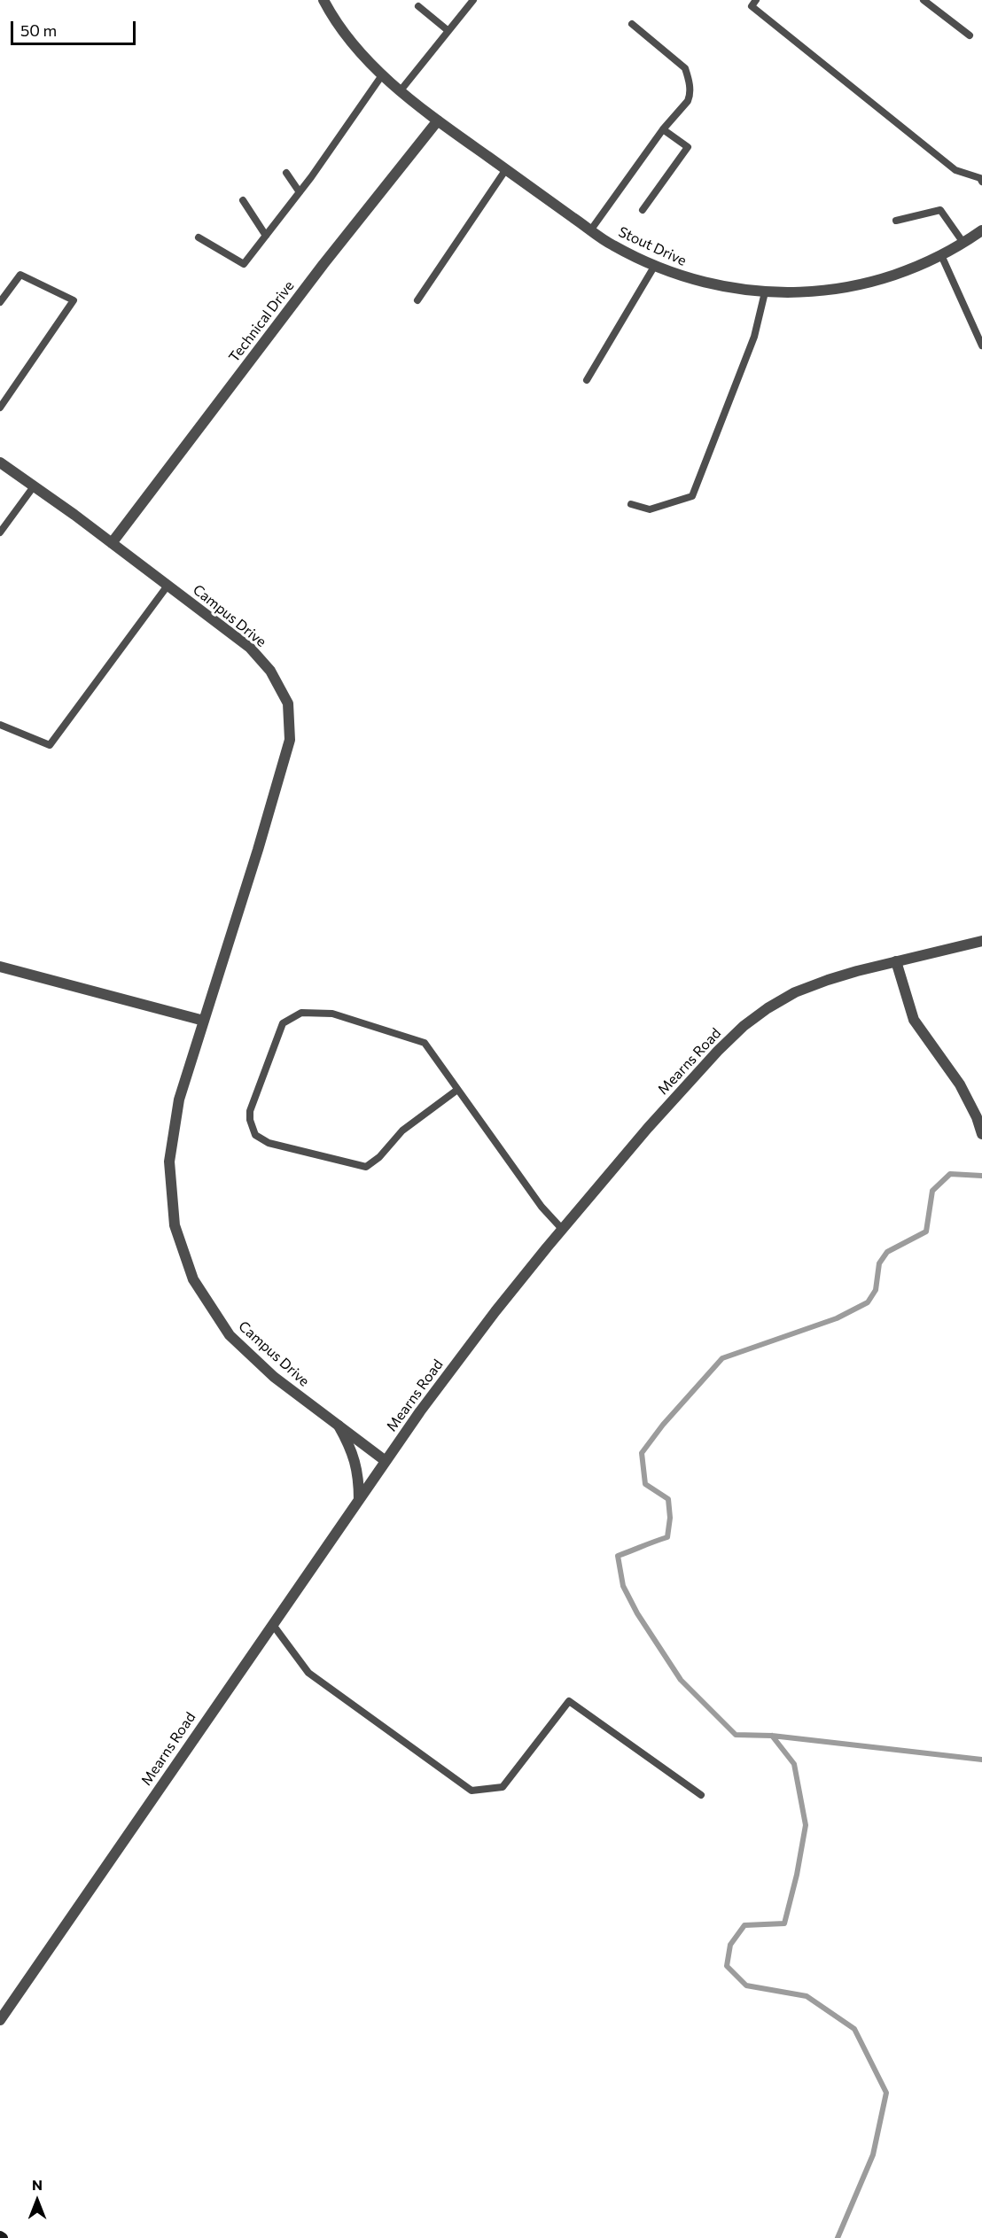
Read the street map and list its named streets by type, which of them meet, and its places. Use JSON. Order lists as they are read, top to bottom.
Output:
{
  "streets": {
    "street": [
      "Stout Drive",
      "Technical Drive",
      "Campus Drive",
      "Mearns Road"
    ]
  },
  "crossings": [
    ["Stout Drive", "Technical Drive"],
    ["Technical Drive", "Campus Drive"],
    ["Campus Drive", "Mearns Road"]
  ],
  "scale_bar": "50 m",
  "north": "top"
}
